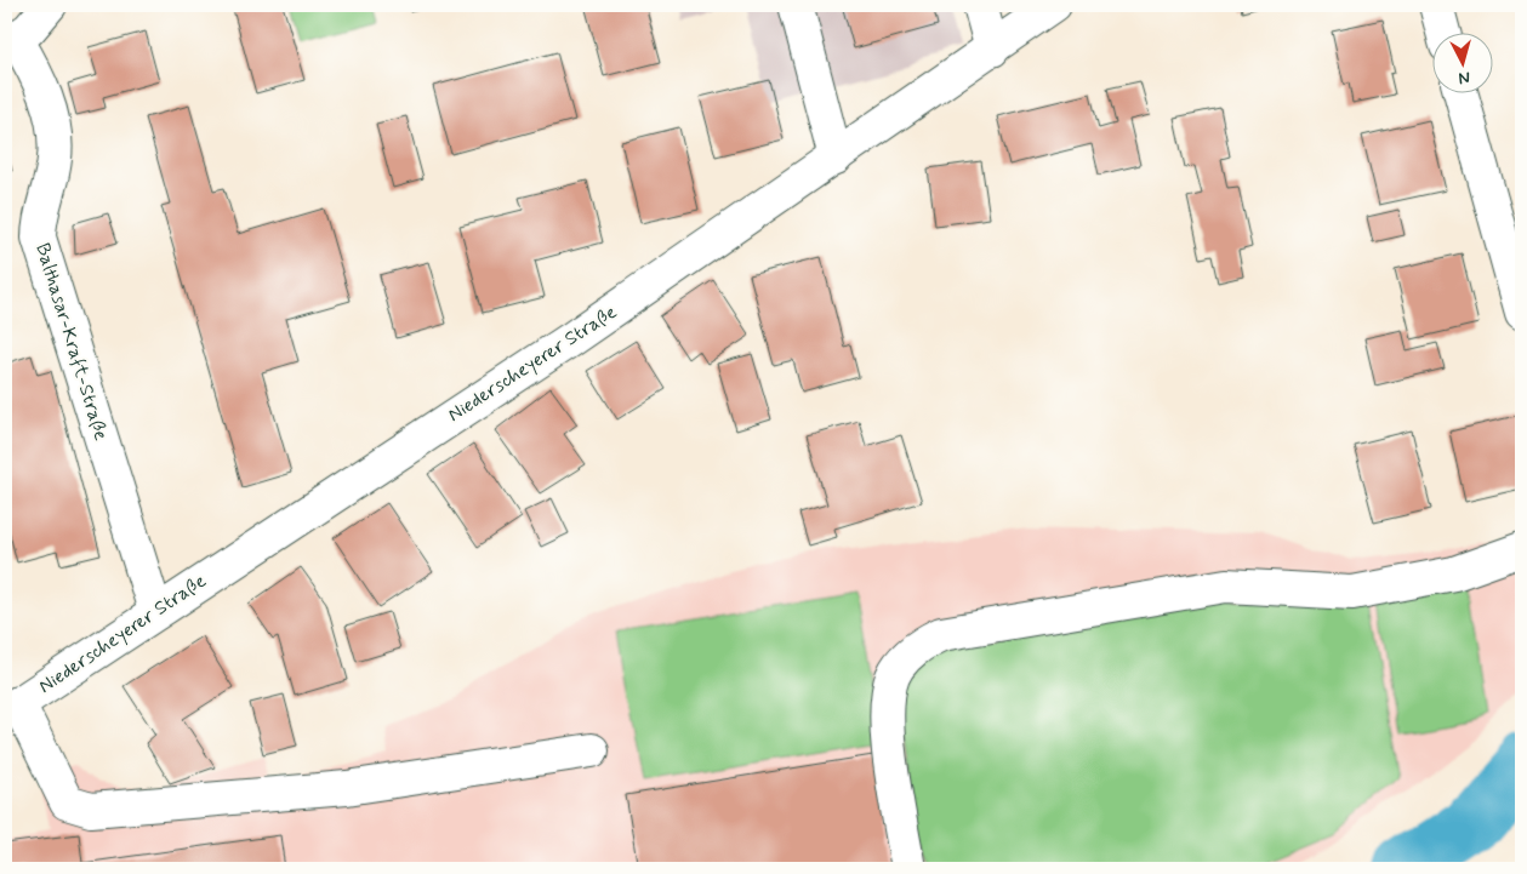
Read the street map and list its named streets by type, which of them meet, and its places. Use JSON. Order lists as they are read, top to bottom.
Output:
{
  "streets": {
    "street": ["Balthasar-Kraft-Straße", "Niederscheyerer Straße"]
  },
  "crossings": [
    ["Balthasar-Kraft-Straße", "Niederscheyerer Straße"]
  ],
  "north": "bottom"
}
